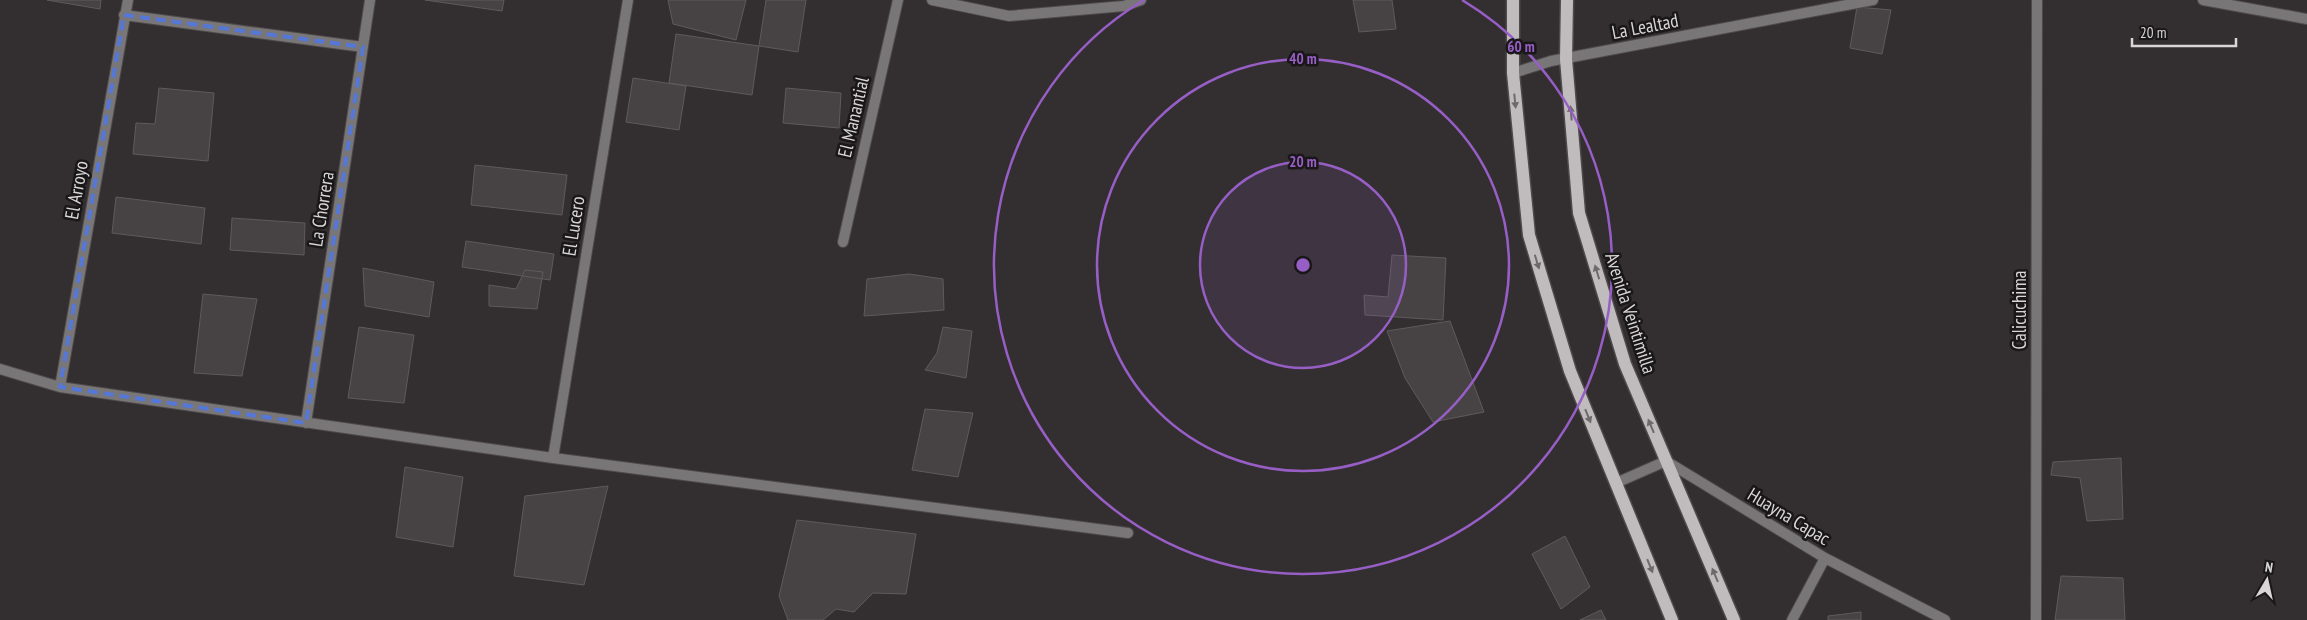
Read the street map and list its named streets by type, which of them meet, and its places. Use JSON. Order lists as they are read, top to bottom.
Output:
{
  "streets": {
    "main road": ["Avenida Veintimilla"],
    "street": [
      "La Lealtad",
      "El Manantial",
      "El Arroyo",
      "La Chorrera",
      "El Lucero",
      "Calicuchima",
      "Huayna Capac"
    ]
  },
  "crossings": [
    ["La Lealtad", "Avenida Veintimilla"],
    ["Avenida Veintimilla", "Huayna Capac"]
  ],
  "scale_bar": "20 m",
  "north": "top",
  "rings": ["60 m", "40 m", "20 m"]
}
